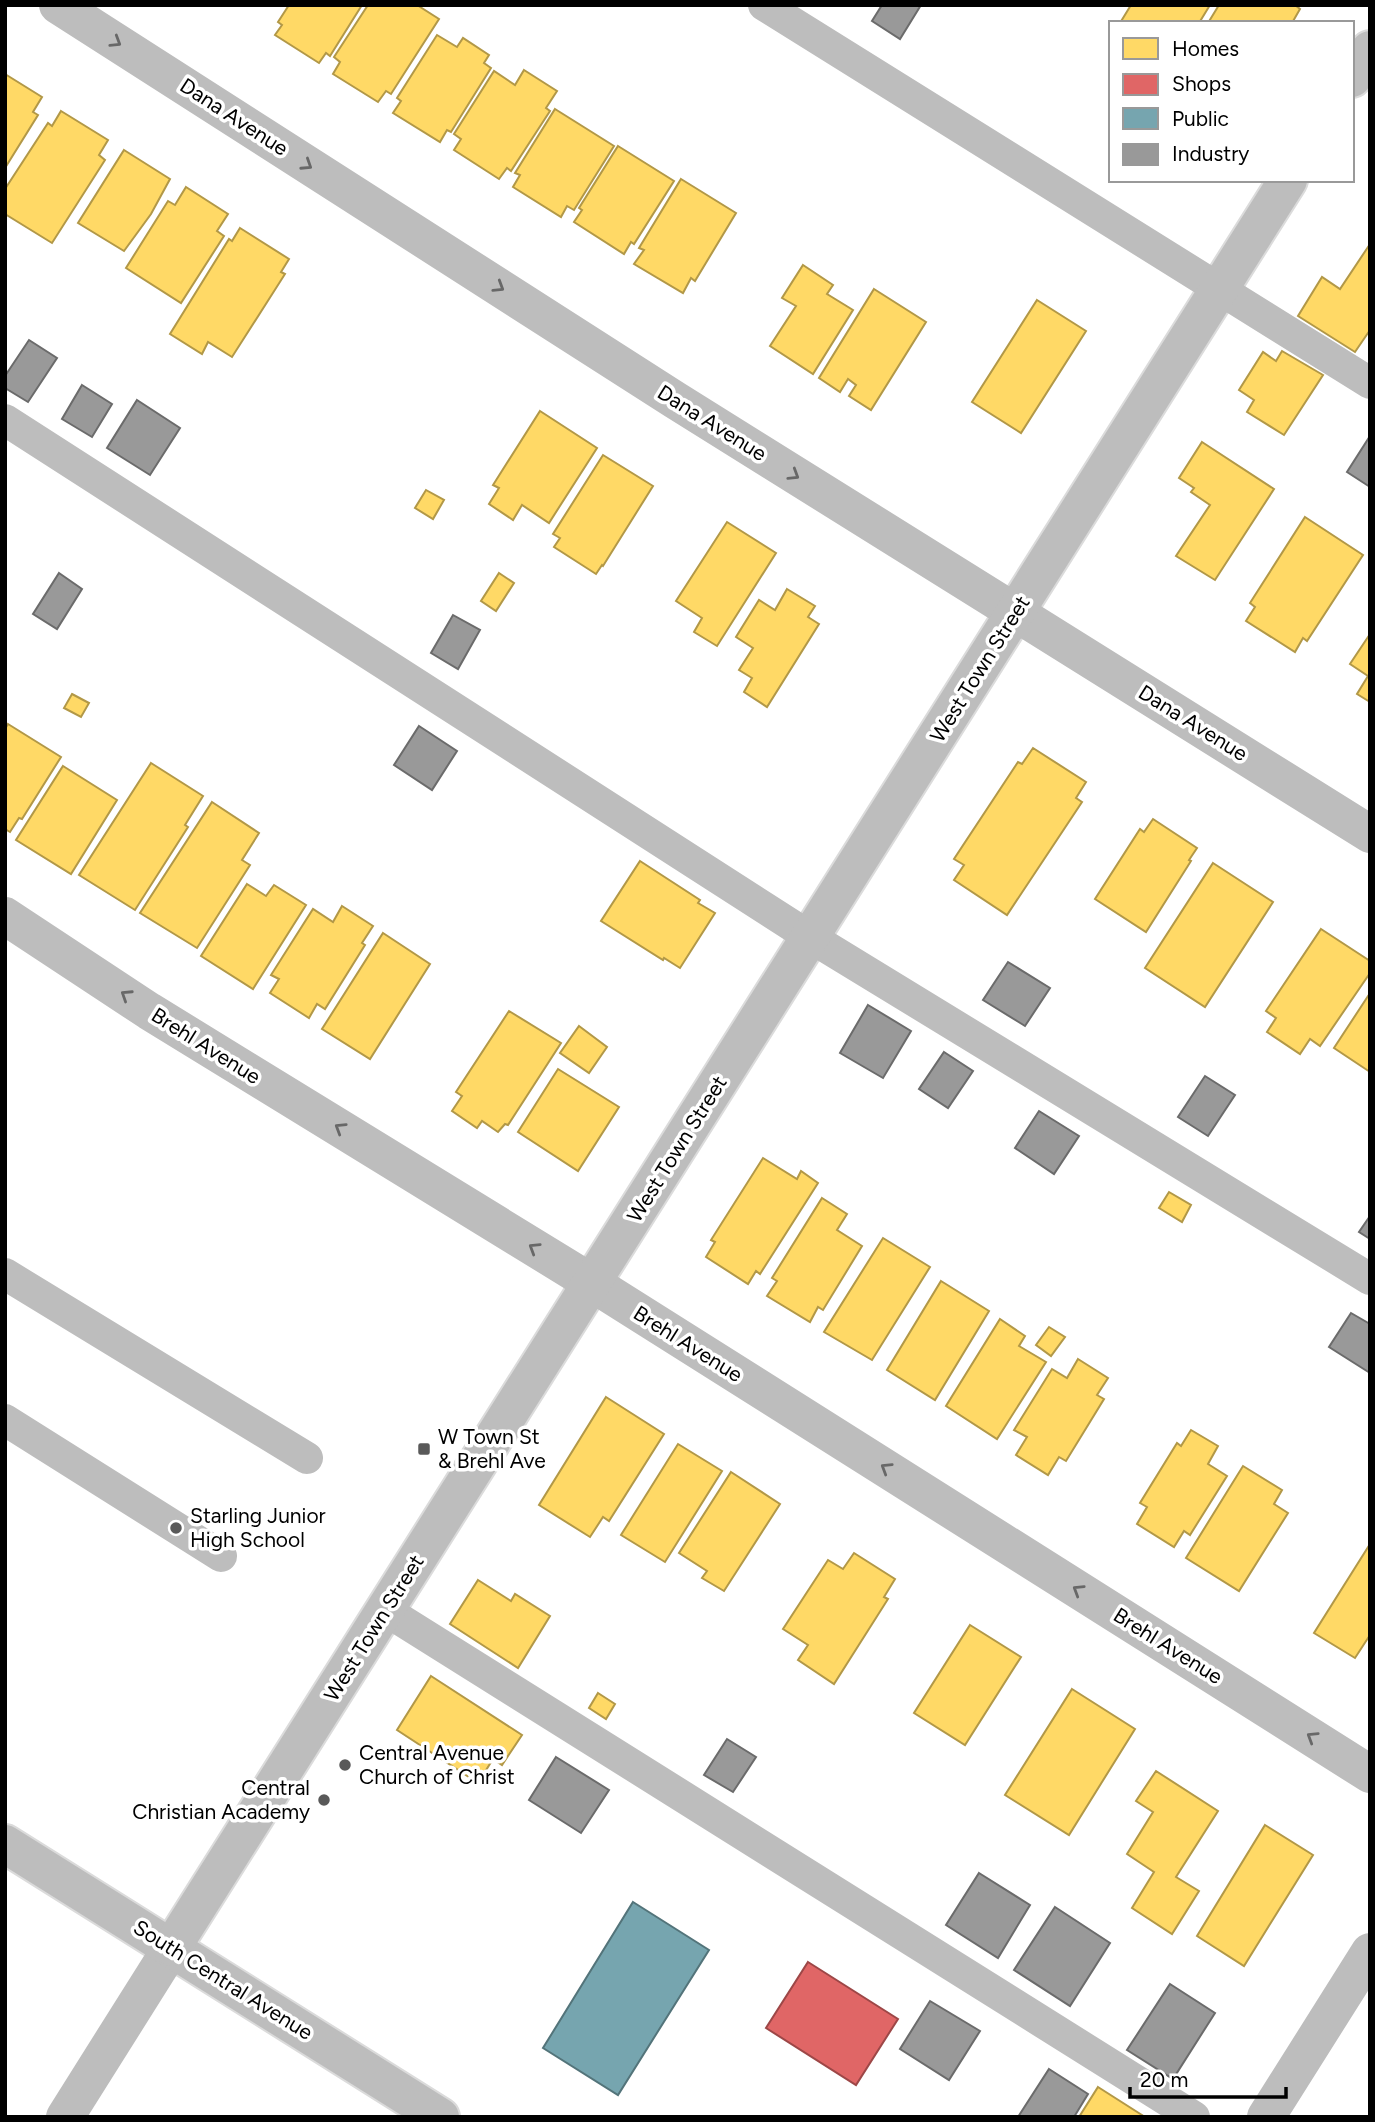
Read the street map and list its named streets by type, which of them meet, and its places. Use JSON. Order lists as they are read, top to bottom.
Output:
{
  "streets": {
    "street": [
      "Dana Avenue",
      "West Town Street",
      "Brehl Avenue",
      "South Central Avenue"
    ]
  },
  "crossings": [
    ["Dana Avenue", "West Town Street"],
    ["West Town Street", "Brehl Avenue"],
    ["West Town Street", "South Central Avenue"]
  ],
  "one_way": ["Dana Avenue", "Brehl Avenue"],
  "places": {
    "transit": ["W Town St & Brehl Ave"],
    "other": ["Starling Junior High School", "Central Avenue Church of Christ", "Central Christian Academy"]
  },
  "legend": [
    "Homes",
    "Shops",
    "Public",
    "Industry"
  ],
  "scale_bar": "20 m"
}
